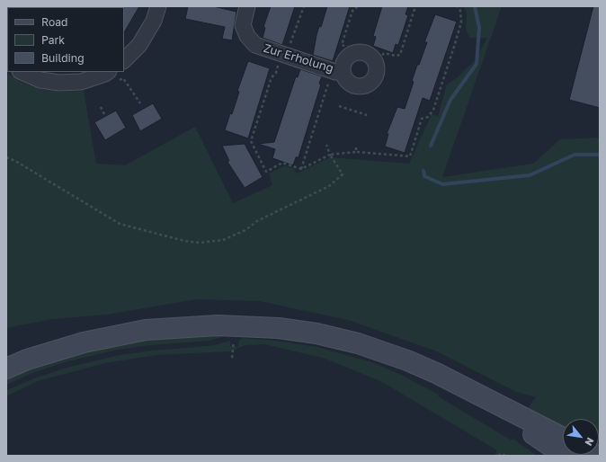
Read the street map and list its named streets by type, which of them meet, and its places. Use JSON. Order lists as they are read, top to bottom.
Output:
{
  "streets": {
    "street": ["Zur Erholung"]
  },
  "legend": ["Road", "Park", "Building"],
  "north": "bottom right"
}
